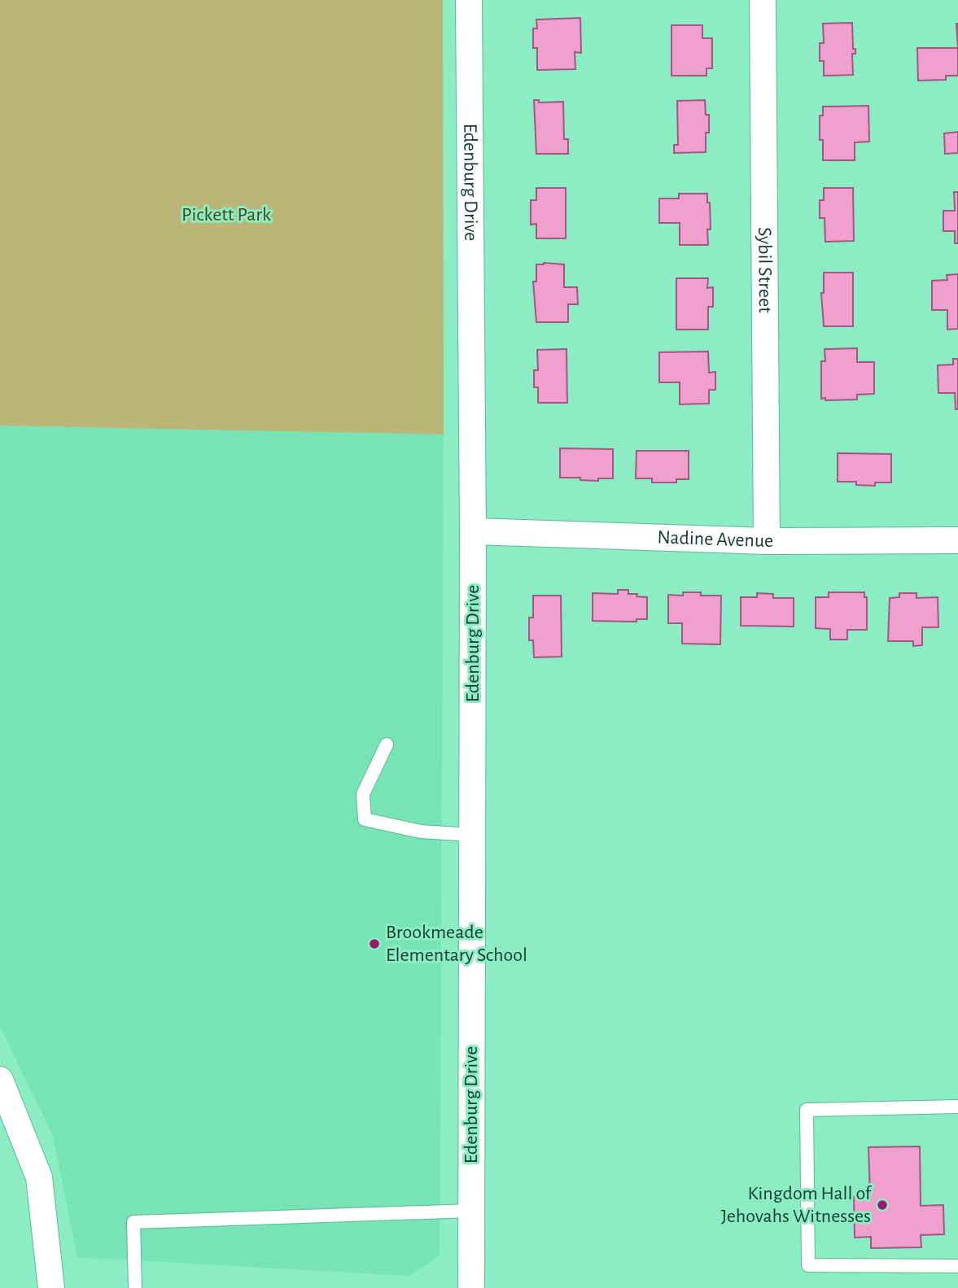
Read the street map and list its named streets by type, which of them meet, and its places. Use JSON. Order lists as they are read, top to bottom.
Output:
{
  "streets": {
    "street": ["Edenburg Drive", "Sybil Street", "Nadine Avenue"]
  },
  "crossings": [
    ["Edenburg Drive", "Nadine Avenue"],
    ["Sybil Street", "Nadine Avenue"]
  ],
  "parks": ["Pickett Park"],
  "places": ["Brookmeade Elementary School", "Kingdom Hall of Jehovahs Witnesses"]
}
